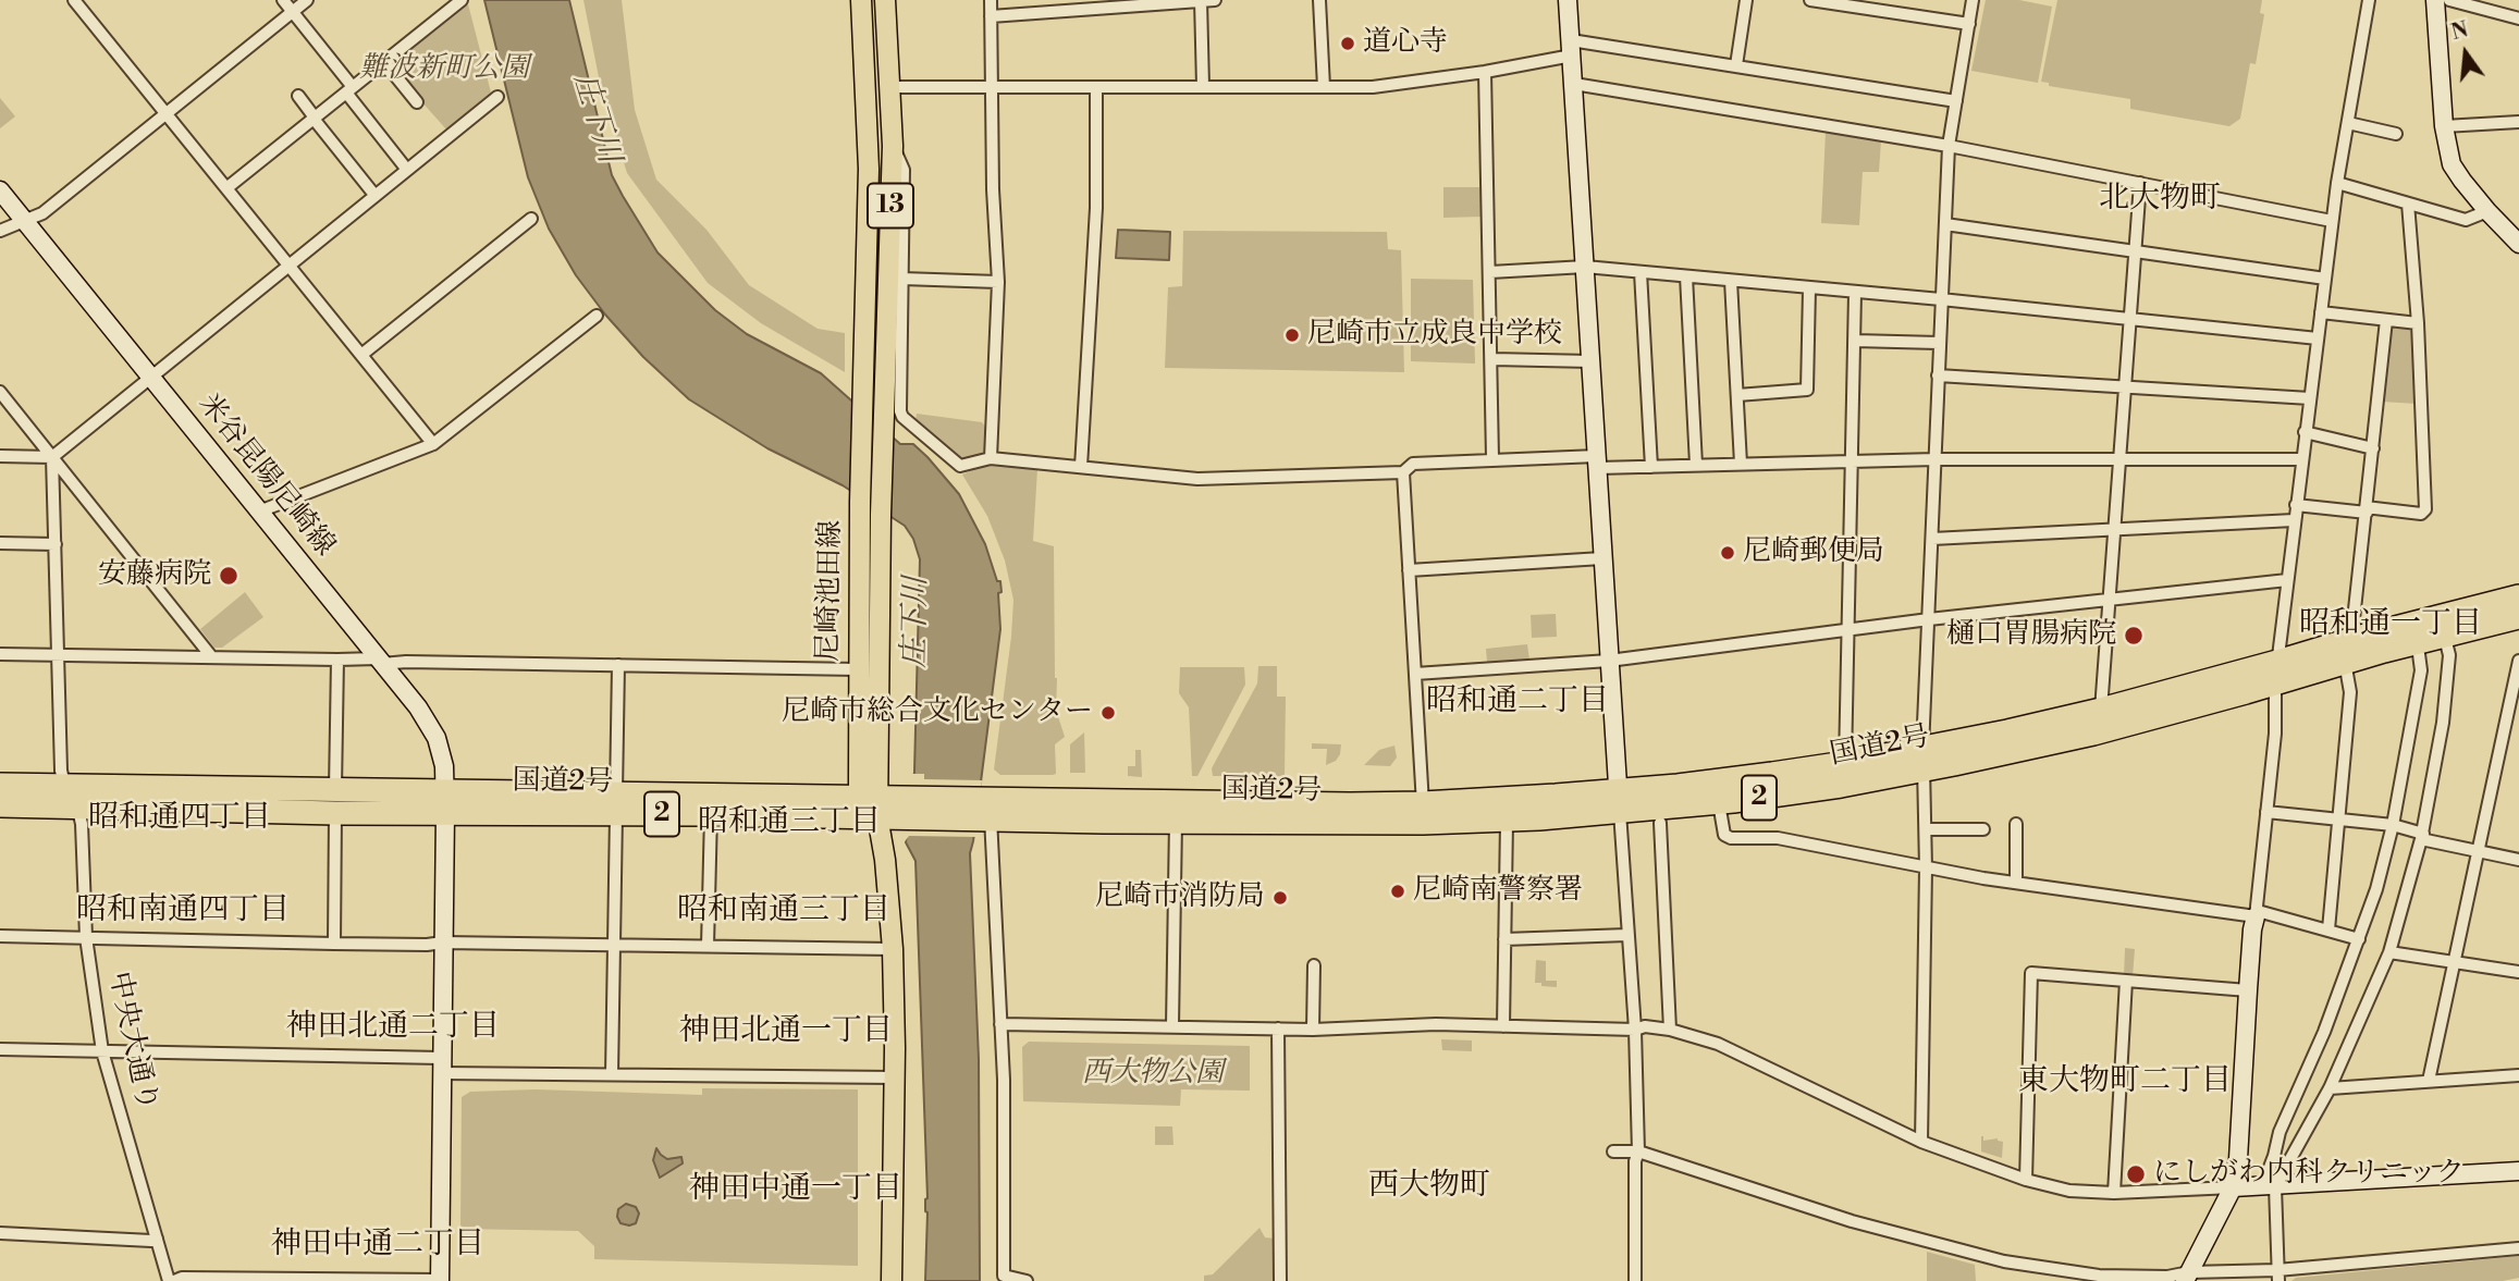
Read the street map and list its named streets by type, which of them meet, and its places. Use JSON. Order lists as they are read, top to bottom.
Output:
{
  "streets": {
    "highway": ["国道2号", "2"],
    "main road": ["13", "尼崎池田線"],
    "street": ["米谷昆陽尼崎線", "中央大通り"]
  },
  "crossings": [
    ["米谷昆陽尼崎線", "国道2号"],
    ["尼崎池田線", "国道2号"],
    ["国道2号", "中央大通り"]
  ],
  "districts": [
    "北大物町",
    "昭和通一丁目",
    "昭和通二丁目",
    "昭和通四丁目",
    "昭和通三丁目",
    "昭和南通四丁目",
    "昭和南通三丁目",
    "神田北通二丁目",
    "神田北通一丁目",
    "東大物町二丁目",
    "西大物町",
    "神田中通一丁目",
    "神田中通二丁目"
  ],
  "water": ["庄下川"],
  "parks": ["難波新町公園", "西大物公園"],
  "places": [
    "道心寺",
    "尼崎市立成良中学校",
    "尼崎郵便局",
    "安藤病院",
    "樋口胃腸病院",
    "尼崎市総合文化センター",
    "尼崎南警察署",
    "尼崎市消防局",
    "にしがわ内科クリニック"
  ],
  "north": "top"
}
